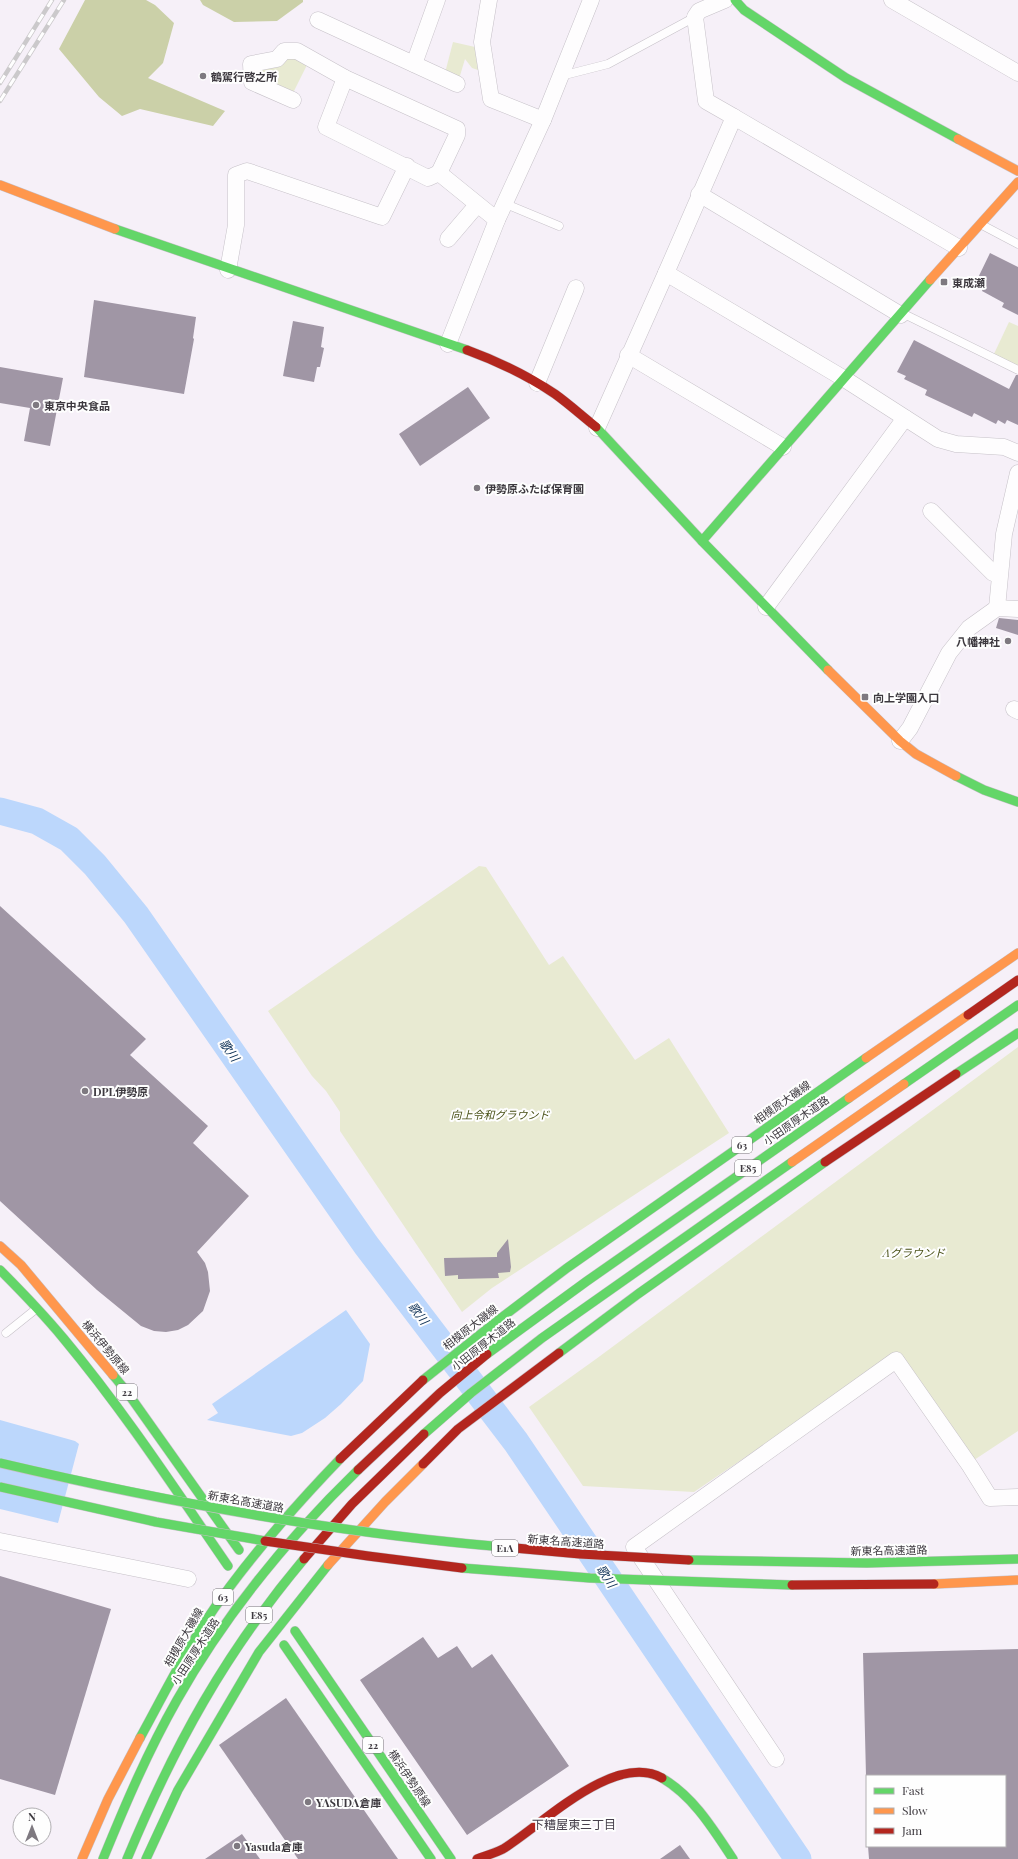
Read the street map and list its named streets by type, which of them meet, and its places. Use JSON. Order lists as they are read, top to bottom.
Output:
{
  "streets": {
    "main road": [
      "相模原大磯線",
      "小田原厚木道路",
      "63",
      "E85",
      "横浜伊勢原線",
      "22",
      "新東名高速道路",
      "E1A"
    ]
  },
  "districts": ["下糟屋東三丁目"],
  "water": ["歌川"],
  "parks": ["向上令和グラウンド", "Aグラウンド"],
  "places": {
    "other": [
      "鶴駕行啓之所",
      "東京中央食品",
      "伊勢原ふたば保育園",
      "八幡神社",
      "DPL伊勢原",
      "YASUDA倉庫",
      "Yasuda倉庫"
    ],
    "transit": ["東成瀬", "向上学園入口"]
  },
  "legend": ["Fast", "Slow", "Jam"],
  "north": "top"
}
